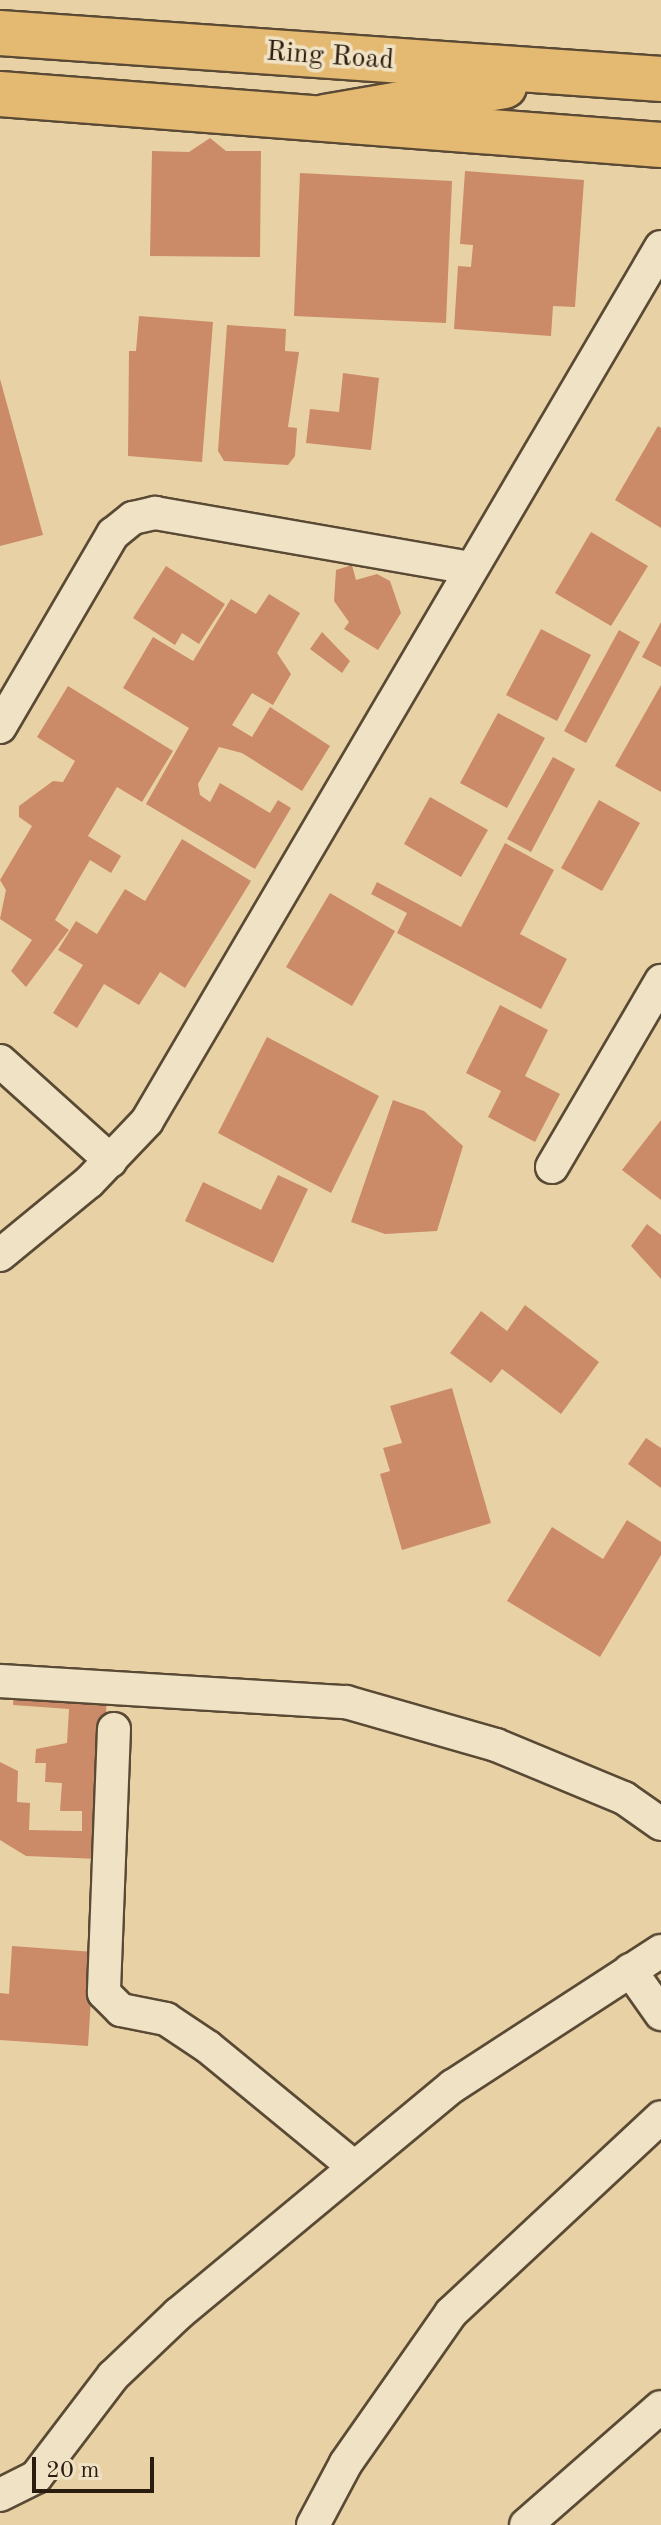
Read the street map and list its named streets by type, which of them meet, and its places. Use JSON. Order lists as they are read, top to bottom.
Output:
{
  "streets": {
    "main road": ["Ring Road"]
  },
  "scale_bar": "20 m"
}
